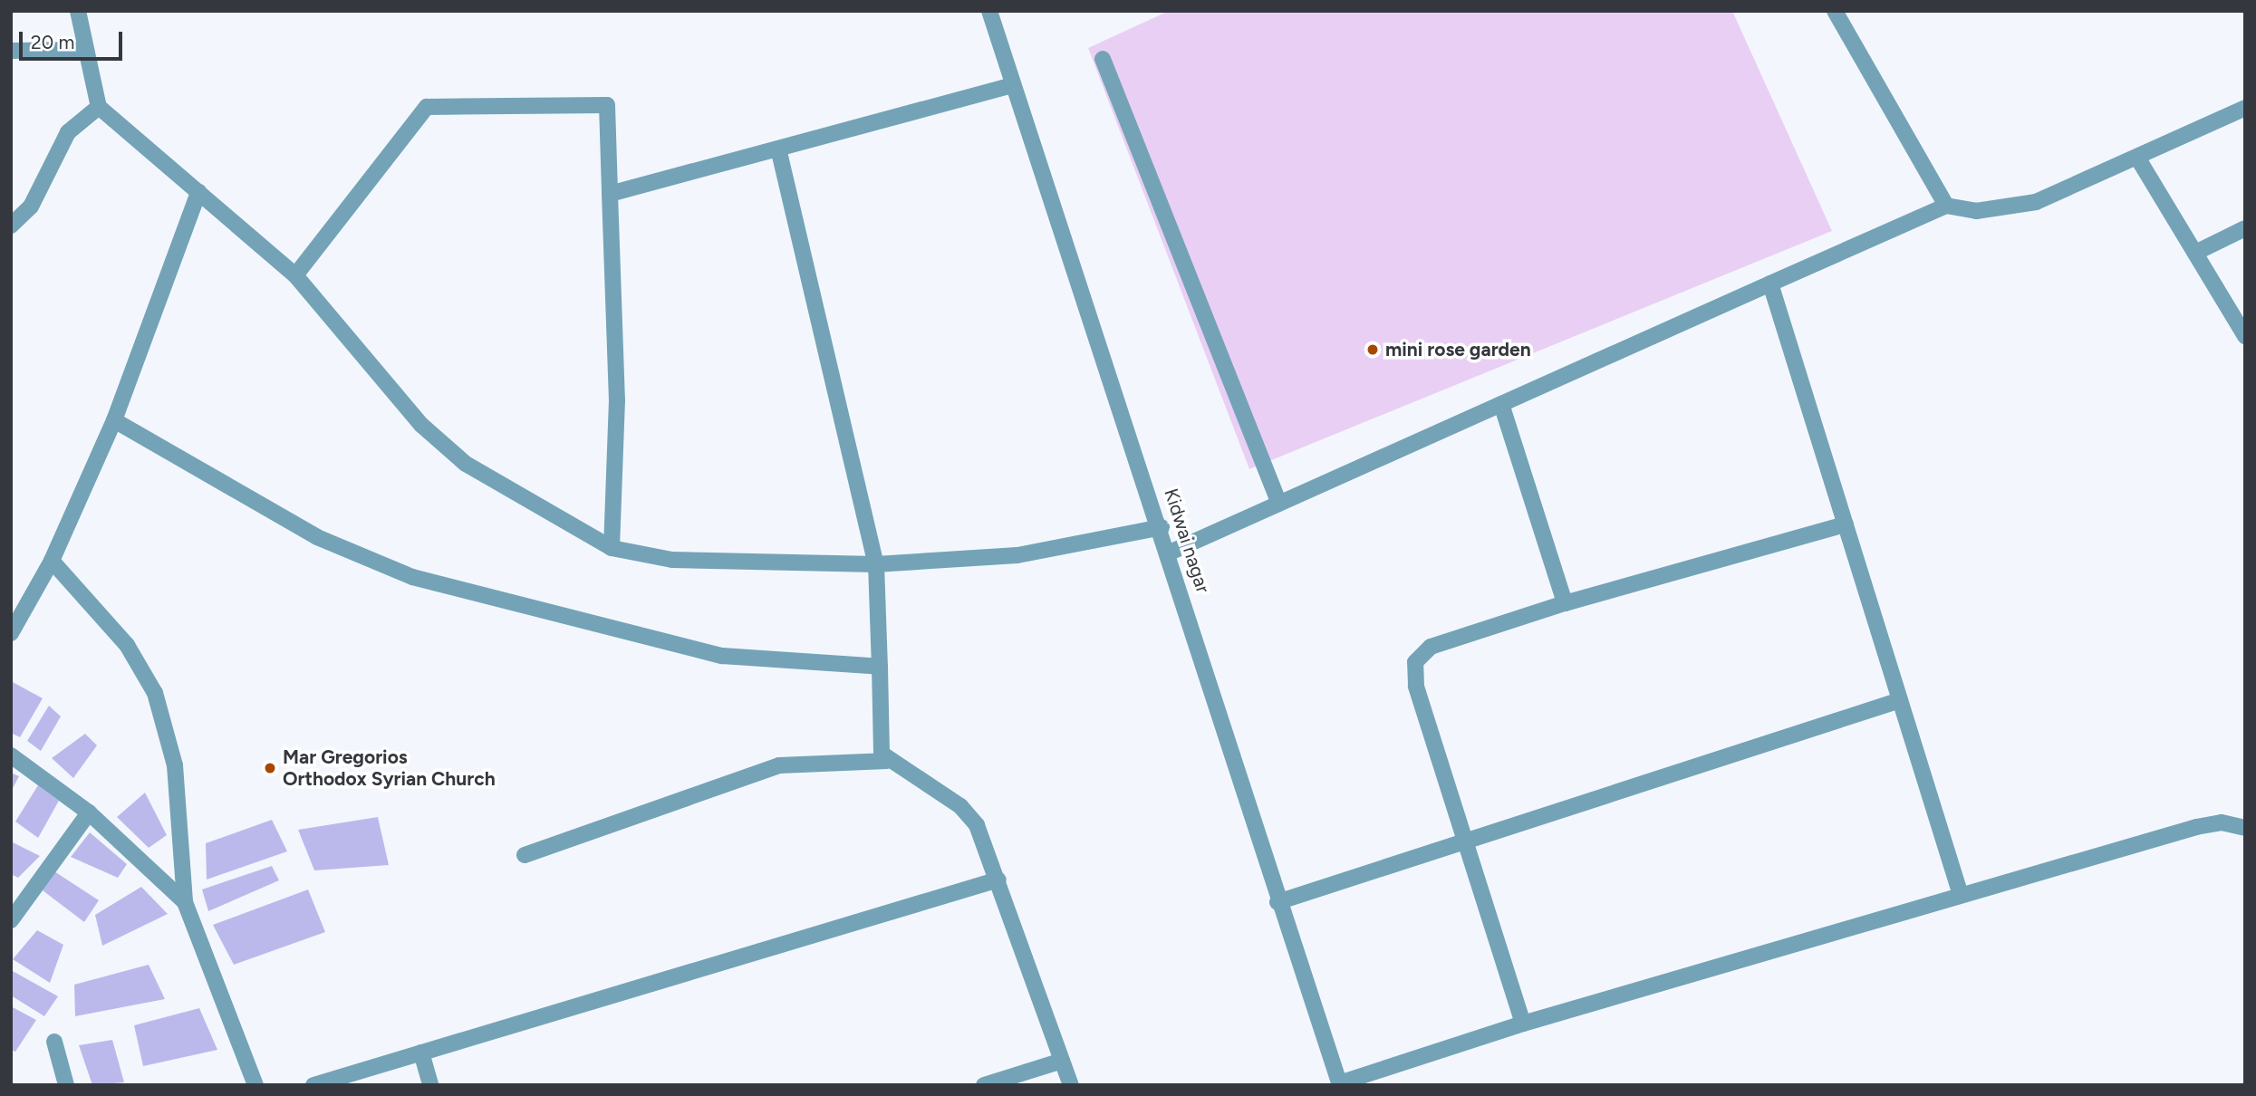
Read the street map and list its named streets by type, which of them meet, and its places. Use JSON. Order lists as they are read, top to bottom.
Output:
{
  "streets": {
    "street": ["Kidwai nagar"]
  },
  "places": ["mini rose garden", "Mar Gregorios Orthodox Syrian Church"],
  "scale_bar": "20 m"
}
